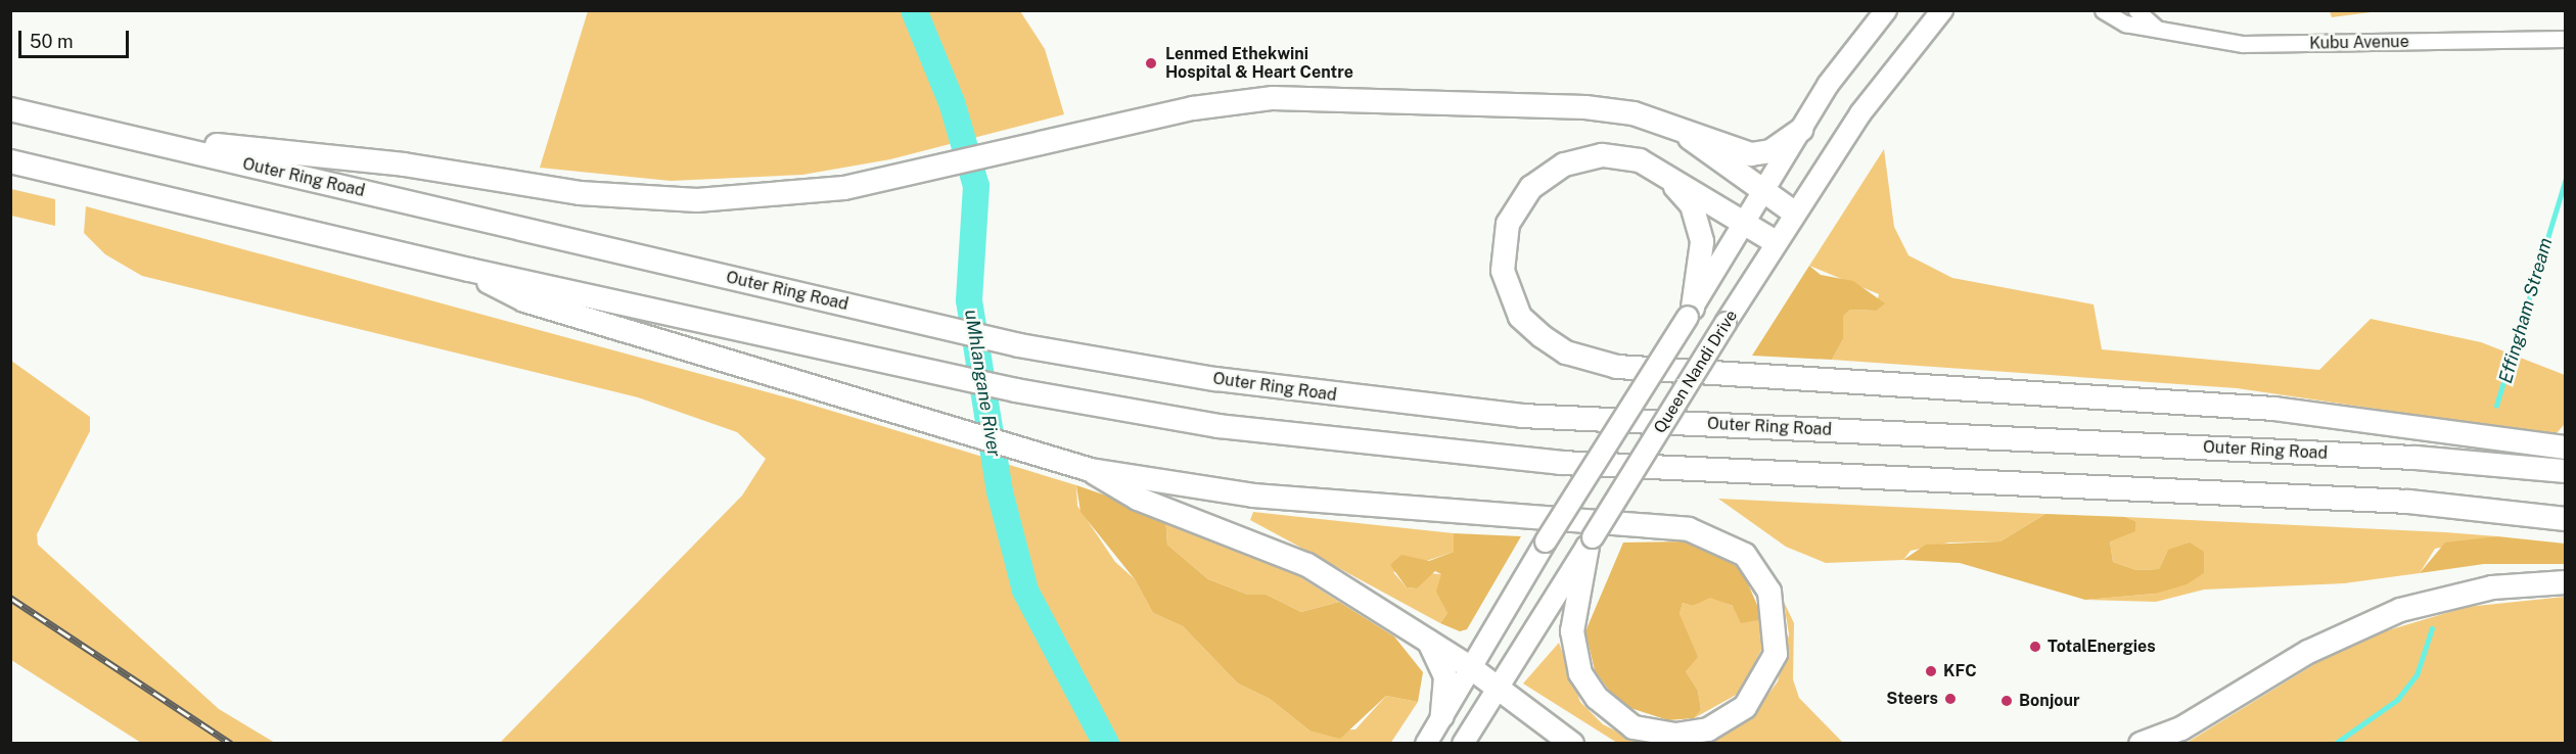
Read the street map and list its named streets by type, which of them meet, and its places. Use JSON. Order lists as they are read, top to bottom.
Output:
{
  "streets": {
    "highway": ["Outer Ring Road"],
    "main road": ["Queen Nandi Drive"],
    "street": ["Kubu Avenue"]
  },
  "water": ["Effingham Stream", "uMhlangane River"],
  "places": [
    "Lenmed Ethekwini Hospital & Heart Centre",
    "TotalEnergies",
    "KFC",
    "Steers",
    "Bonjour"
  ],
  "scale_bar": "50 m"
}
